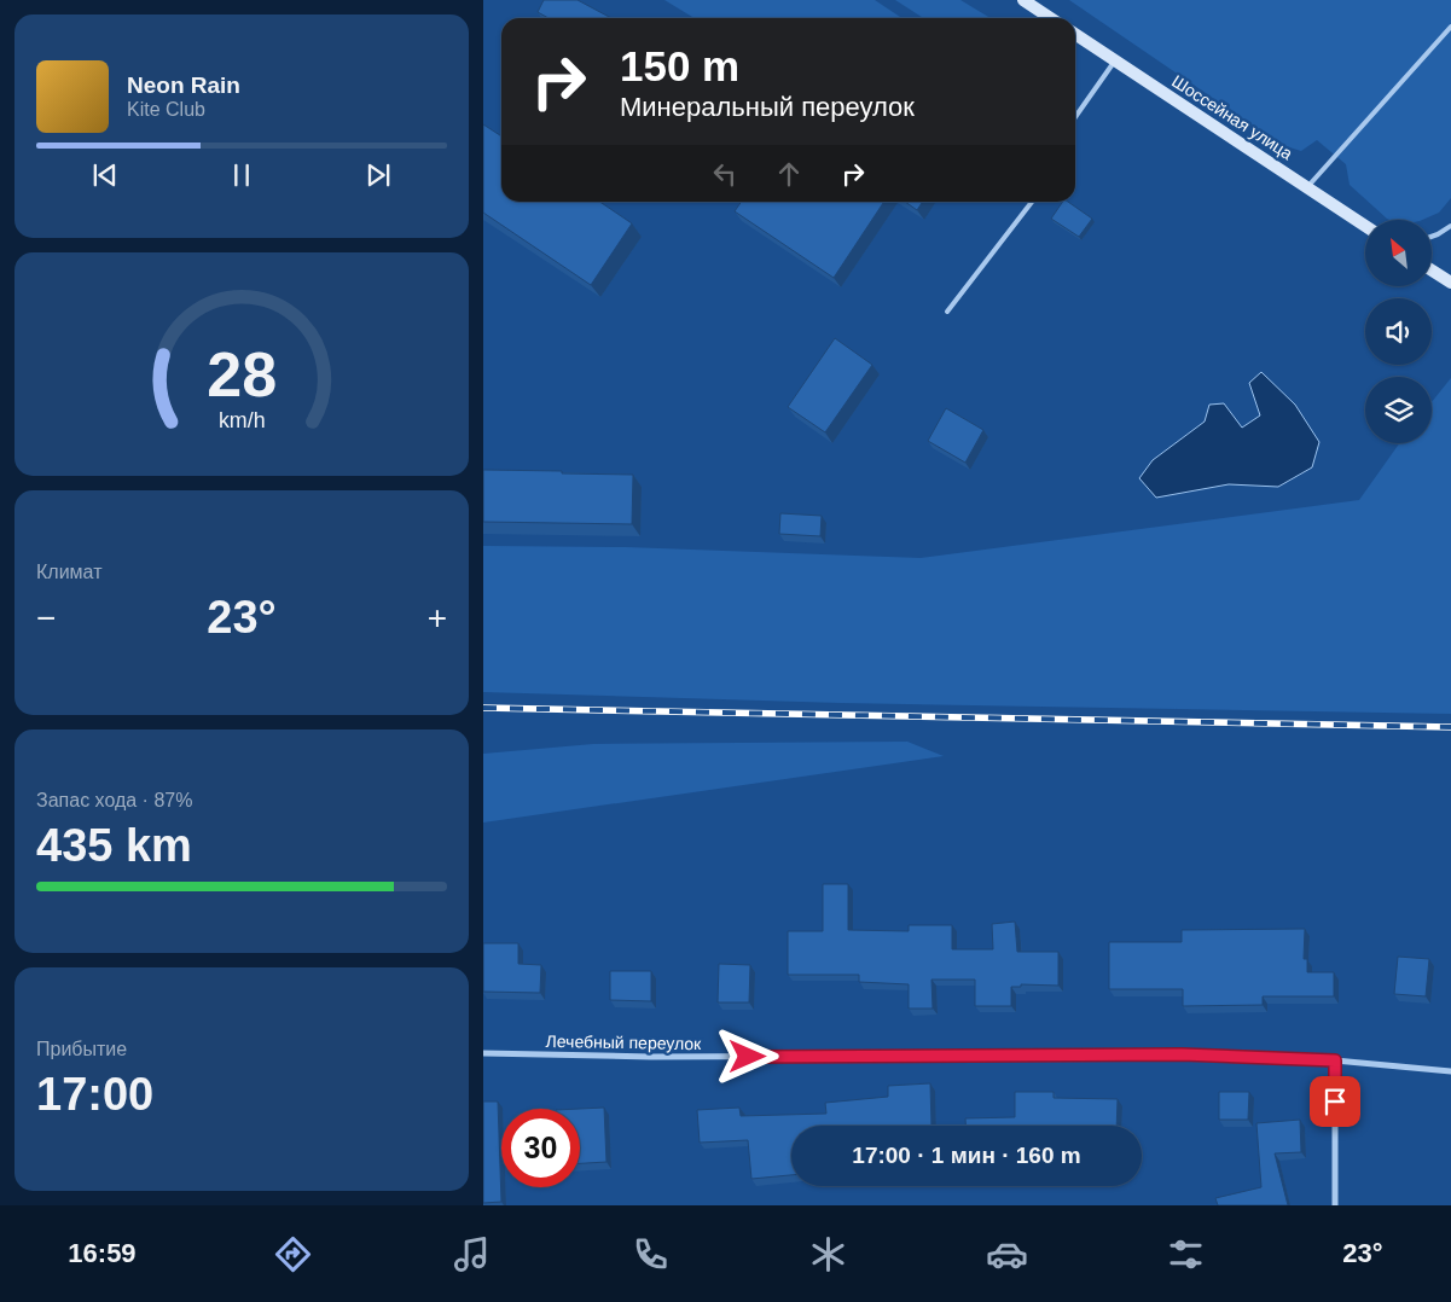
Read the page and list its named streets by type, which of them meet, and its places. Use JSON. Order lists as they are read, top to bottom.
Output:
{
  "streets": {
    "main road": ["Шоссейная улица"],
    "street": ["Лечебный переулок"]
  },
  "north": "top left",
  "page": {
    "turn": ["150 m", "Минеральный переулок"],
    "song": ["Neon Rain", "Kite Club"],
    "tile": [
      "Климат",
      ["Запас хода · 87%", "435 km"],
      ["Прибытие", "17:00"]
    ],
    "heat": ["−", "23°", "+"],
    "limit": "30",
    "trip": "17:00 · 1 мин · 160 m",
    "tabs": ["16:59", "23°"],
    "gauge": ["28", "km/h"]
  }
}
